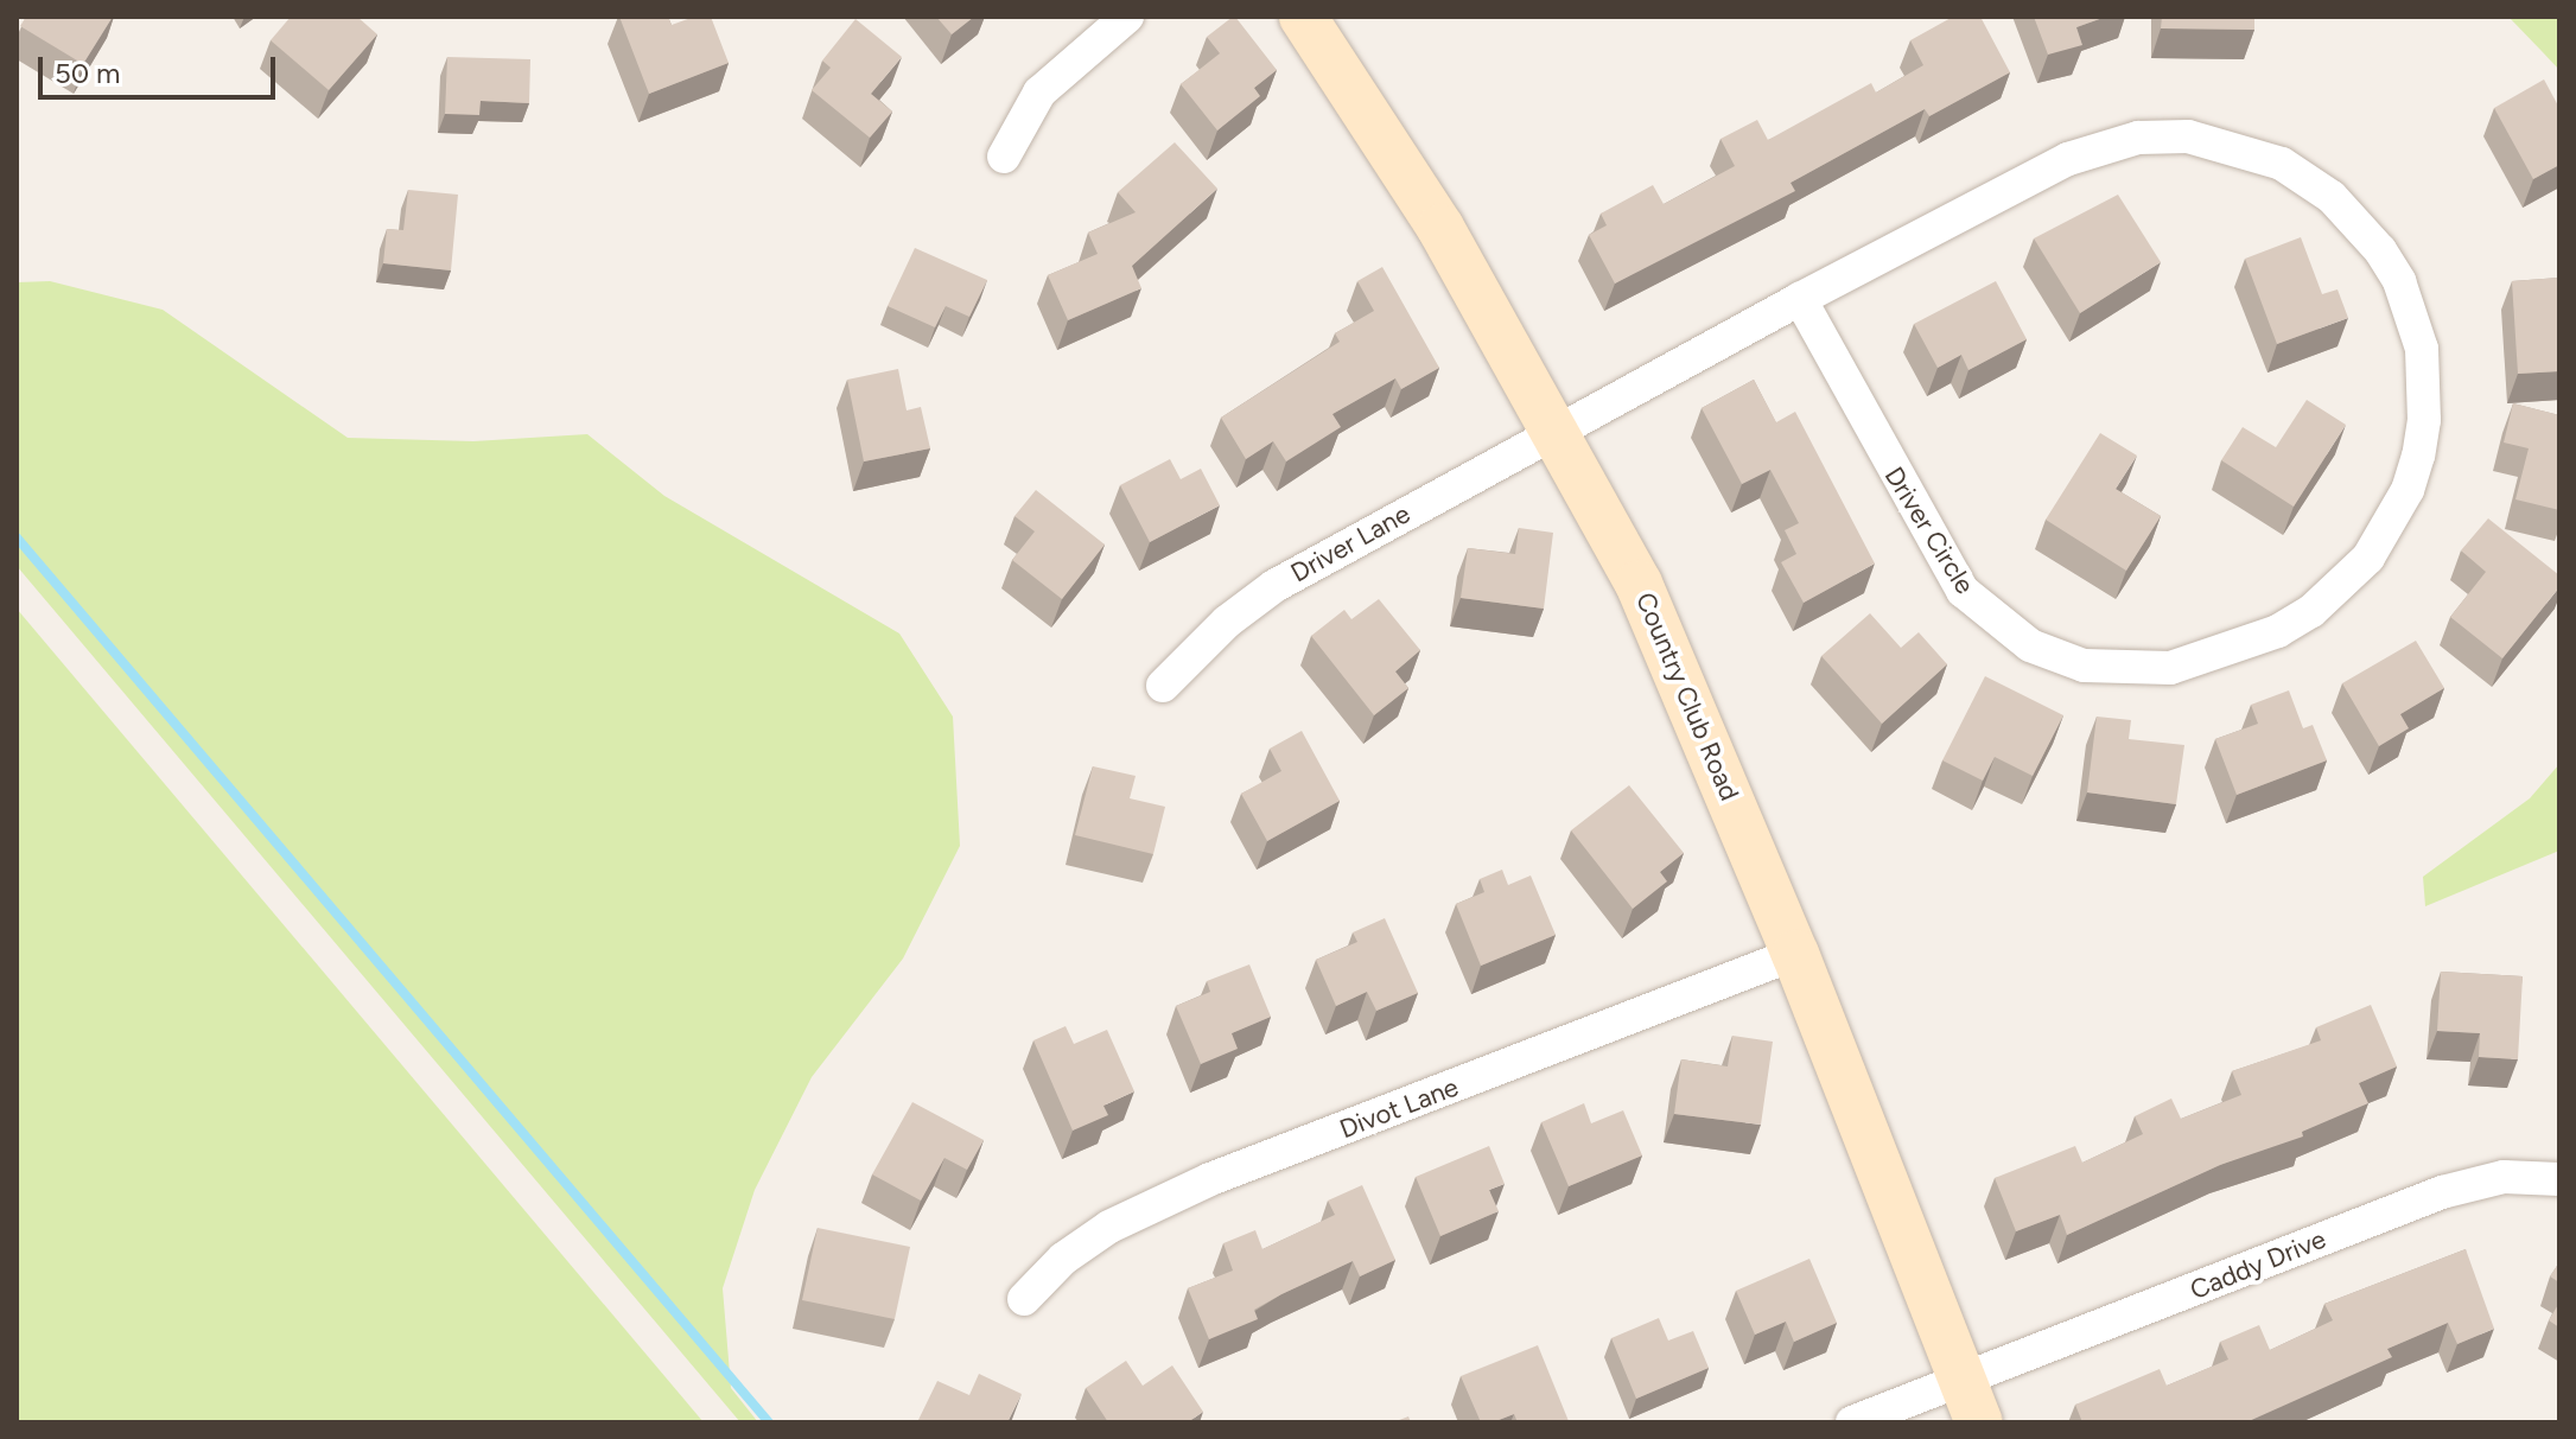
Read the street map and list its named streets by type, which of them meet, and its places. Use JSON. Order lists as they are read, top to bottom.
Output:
{
  "streets": {
    "street": [
      "Driver Circle",
      "Driver Lane",
      "Country Club Road",
      "Divot Lane",
      "Caddy Drive"
    ]
  },
  "crossings": [
    ["Driver Circle", "Driver Lane"],
    ["Driver Circle", "Country Club Road"],
    ["Driver Lane", "Country Club Road"],
    ["Country Club Road", "Divot Lane"],
    ["Country Club Road", "Caddy Drive"]
  ],
  "scale_bar": "50 m"
}
